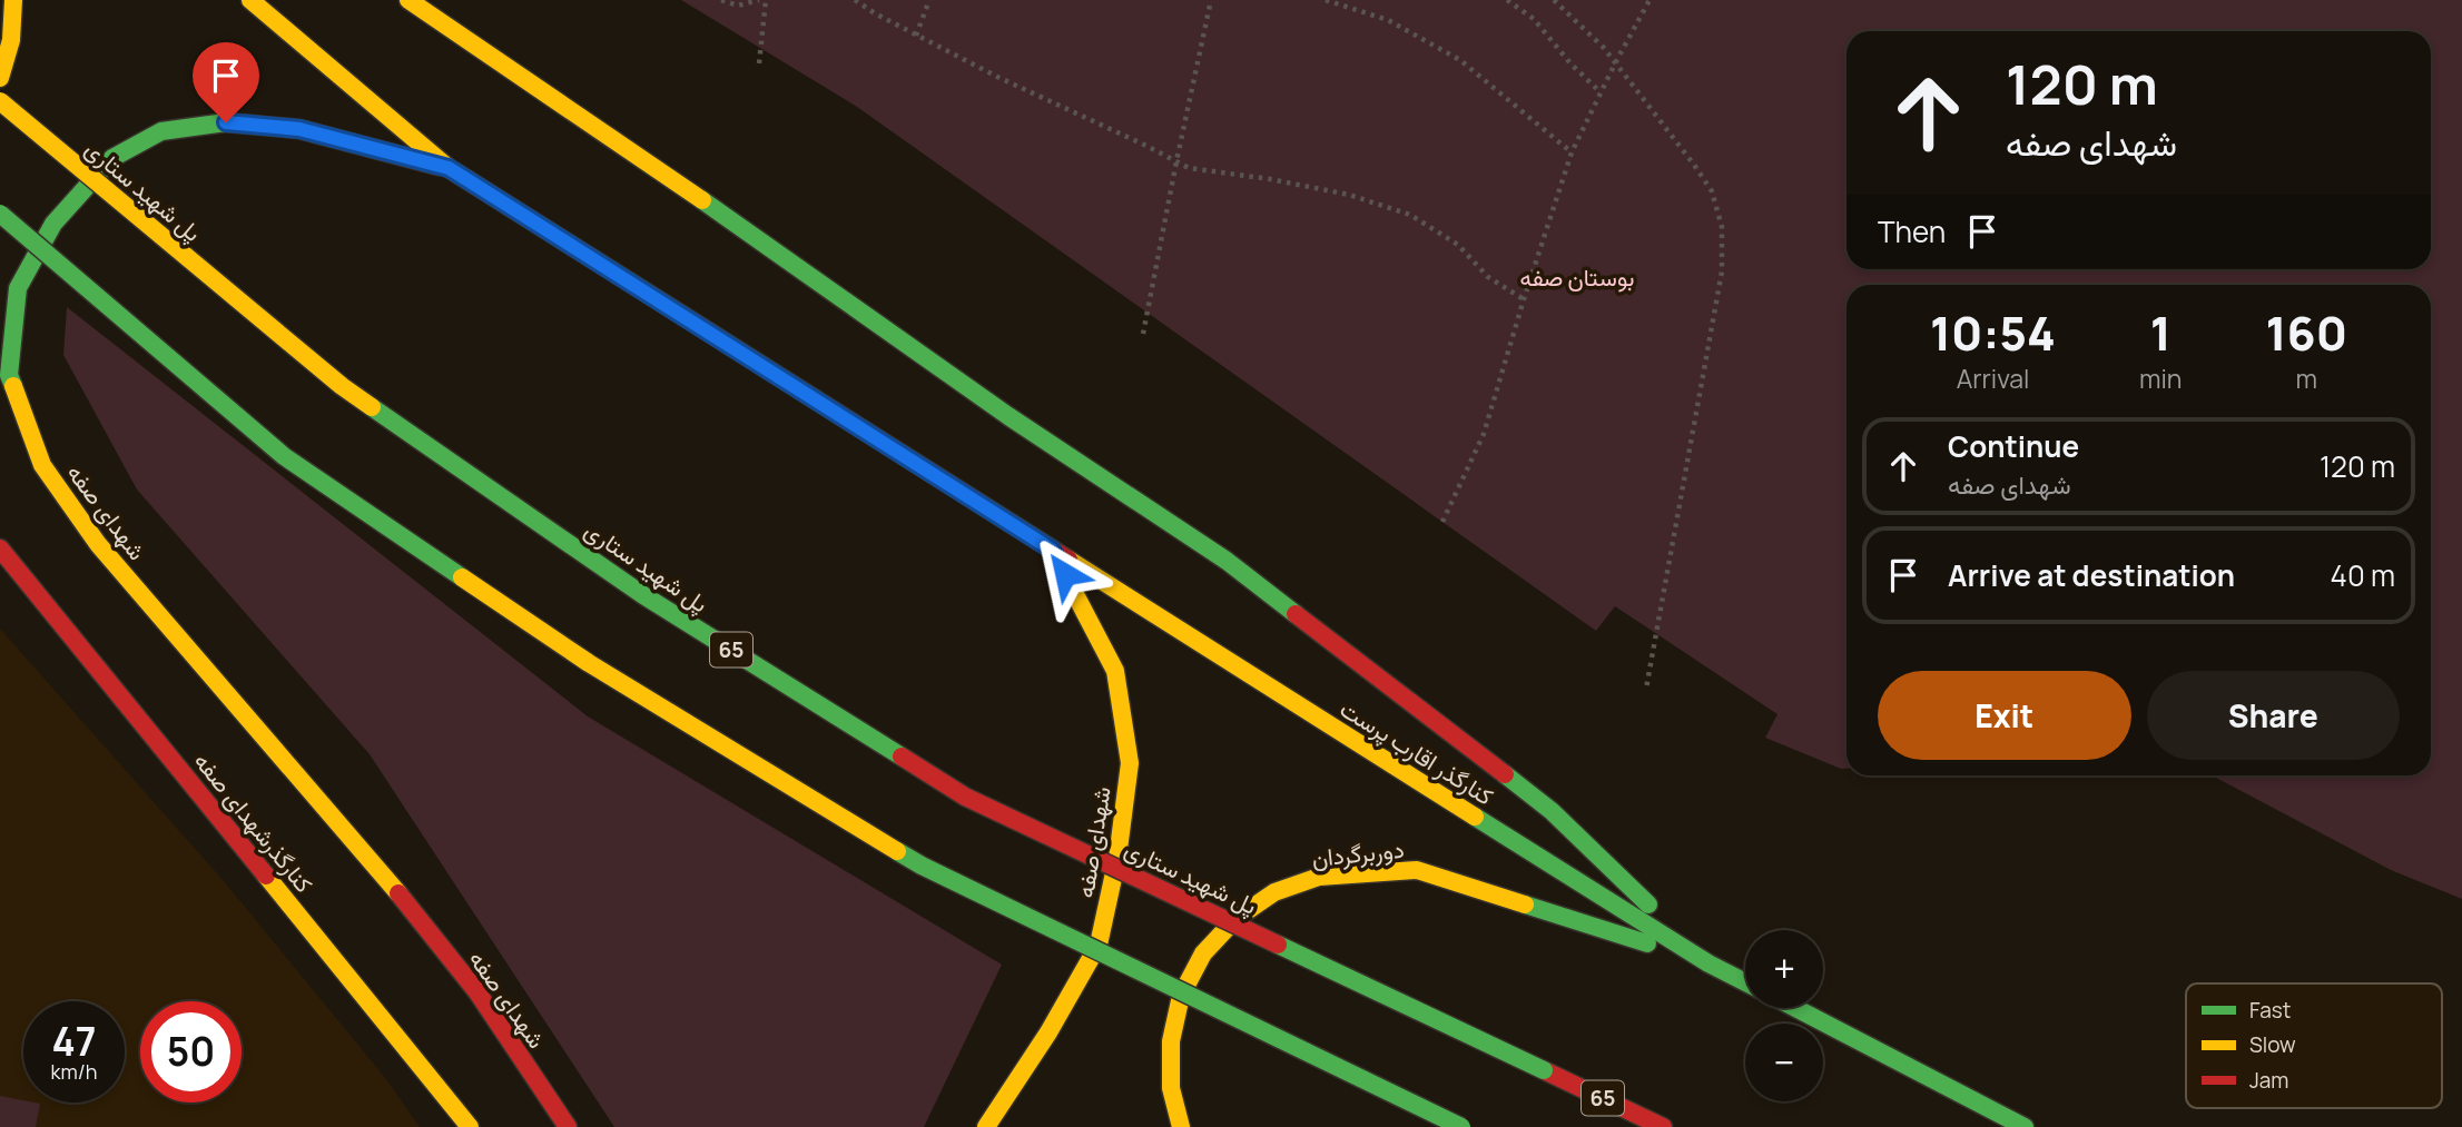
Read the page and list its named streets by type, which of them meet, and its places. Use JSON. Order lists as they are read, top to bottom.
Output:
{
  "streets": {
    "main road": [
      "پل شهید ستاری",
      "شهدای صفه",
      "65",
      "کنارگذر اقارب پرست",
      "کنارگذرشهدای صفه",
      "دوربرگردان"
    ]
  },
  "crossings": [
    ["شهدای صفه", "کنارگذر اقارب پرست"],
    ["کنارگذر اقارب پرست", "دوربرگردان"]
  ],
  "parks": ["بوستان صفه"],
  "legend": ["Fast", "Slow", "Jam"],
  "page": {
    "turn": ["120 m", "شهدای صفه"],
    "then": "Then",
    "eta": [
      "10:54",
      "Arrival",
      "1",
      "min",
      "160",
      "m"
    ],
    "list": [
      {
        "name": "Continue",
        "note": "شهدای صفه",
        "value": "120 m"
      },
      {
        "name": "Arrive at destination",
        "value": "40 m"
      }
    ],
    "buttons": ["Exit", "Share"],
    "map_buttons": ["+", "−"],
    "speed": "47 km/h",
    "limit": "50"
  }
}
